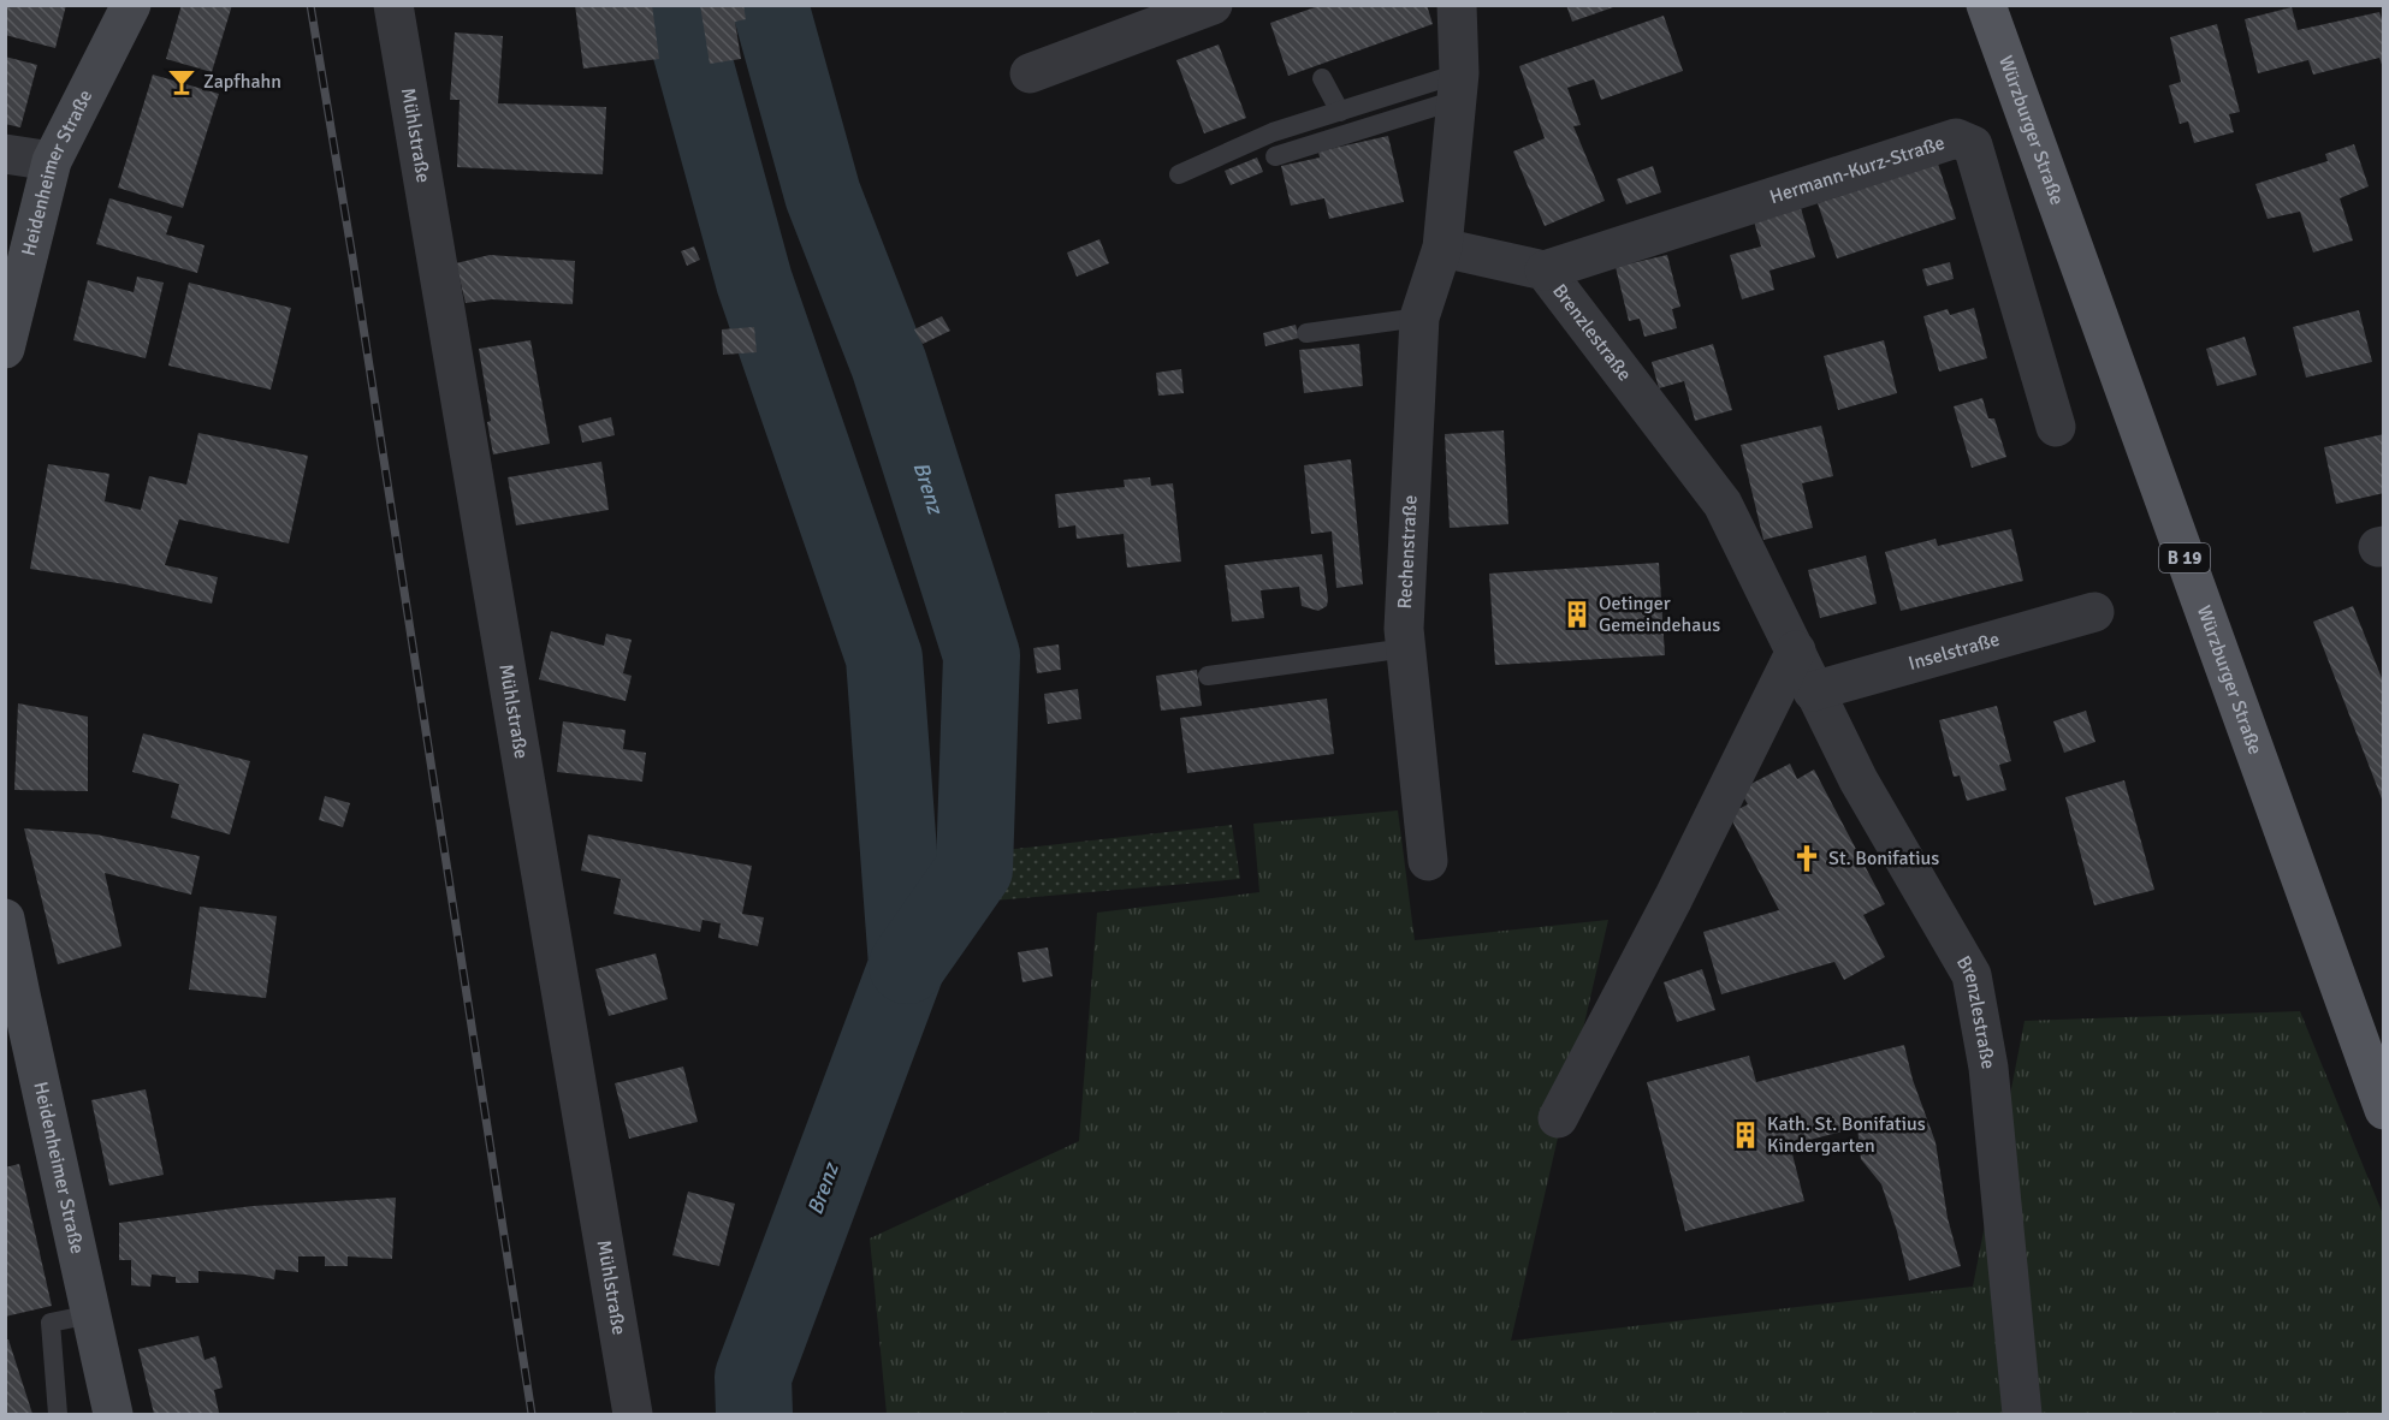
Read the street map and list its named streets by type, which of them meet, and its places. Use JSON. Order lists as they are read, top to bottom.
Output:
{
  "streets": {
    "main road": ["Würzburger Straße", "B 19"],
    "street": [
      "Mühlstraße",
      "Hermann-Kurz-Straße",
      "Heidenheimer Straße",
      "Brenzlestraße",
      "Rechenstraße",
      "Inselstraße"
    ]
  },
  "crossings": [
    ["Hermann-Kurz-Straße", "Brenzlestraße"],
    ["Brenzlestraße", "Rechenstraße"],
    ["Brenzlestraße", "Inselstraße"]
  ],
  "water": ["Brenz"],
  "places": {
    "bar": ["Zapfhahn"],
    "building": ["Oetinger Gemeindehaus", "Kath. St. Bonifatius Kindergarten"],
    "church": ["St. Bonifatius"]
  }
}
